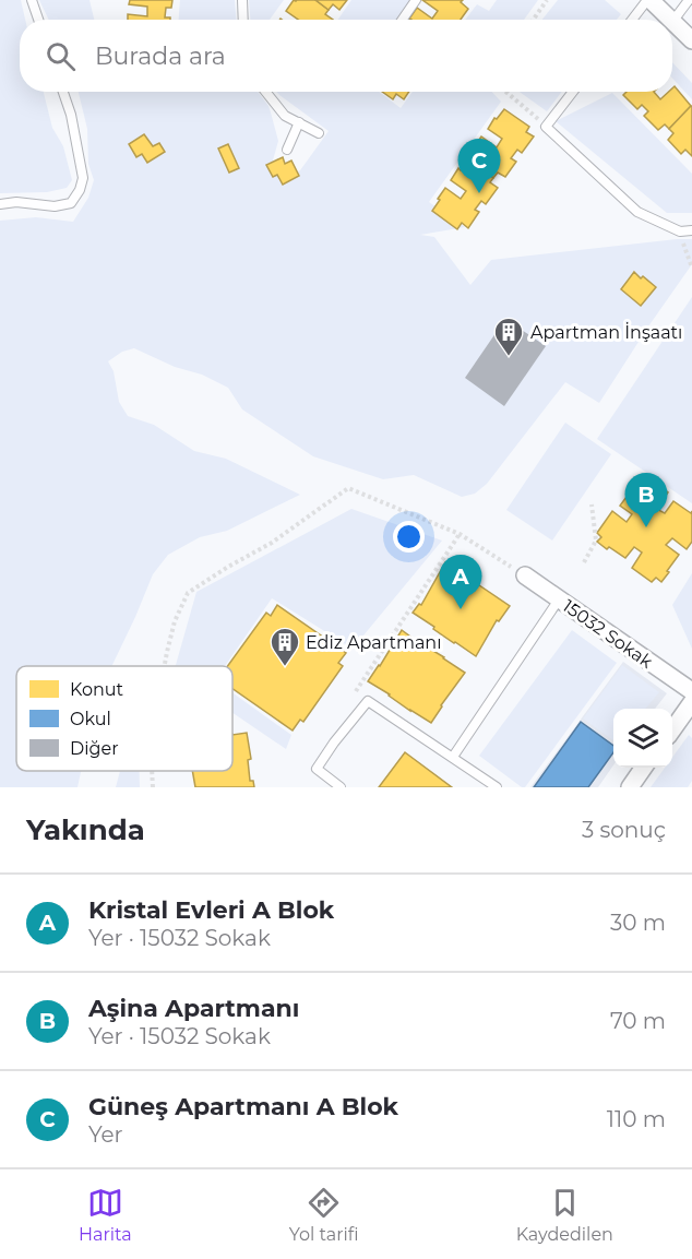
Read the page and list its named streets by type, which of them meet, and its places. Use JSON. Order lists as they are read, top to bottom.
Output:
{
  "streets": {
    "street": ["15032 Sokak"]
  },
  "places": {
    "building": ["Apartman İnşaatı", "Ediz Apartmanı"]
  },
  "legend": ["Konut", "Okul", "Diğer"],
  "page": {
    "search": "Burada ara",
    "pins": ["C", "B", "A"],
    "heading": ["Yakında", "3 sonuç"],
    "list": [
      {
        "mark": "A",
        "name": "Kristal Evleri A Blok",
        "note": "Yer · 15032 Sokak",
        "value": "30 m"
      },
      {
        "mark": "B",
        "name": "Aşina Apartmanı",
        "note": "Yer · 15032 Sokak",
        "value": "70 m"
      },
      {
        "mark": "C",
        "name": "Güneş Apartmanı A Blok",
        "note": "Yer",
        "value": "110 m"
      }
    ],
    "nav": ["Harita", "Yol tarifi", "Kaydedilen"]
  }
}
